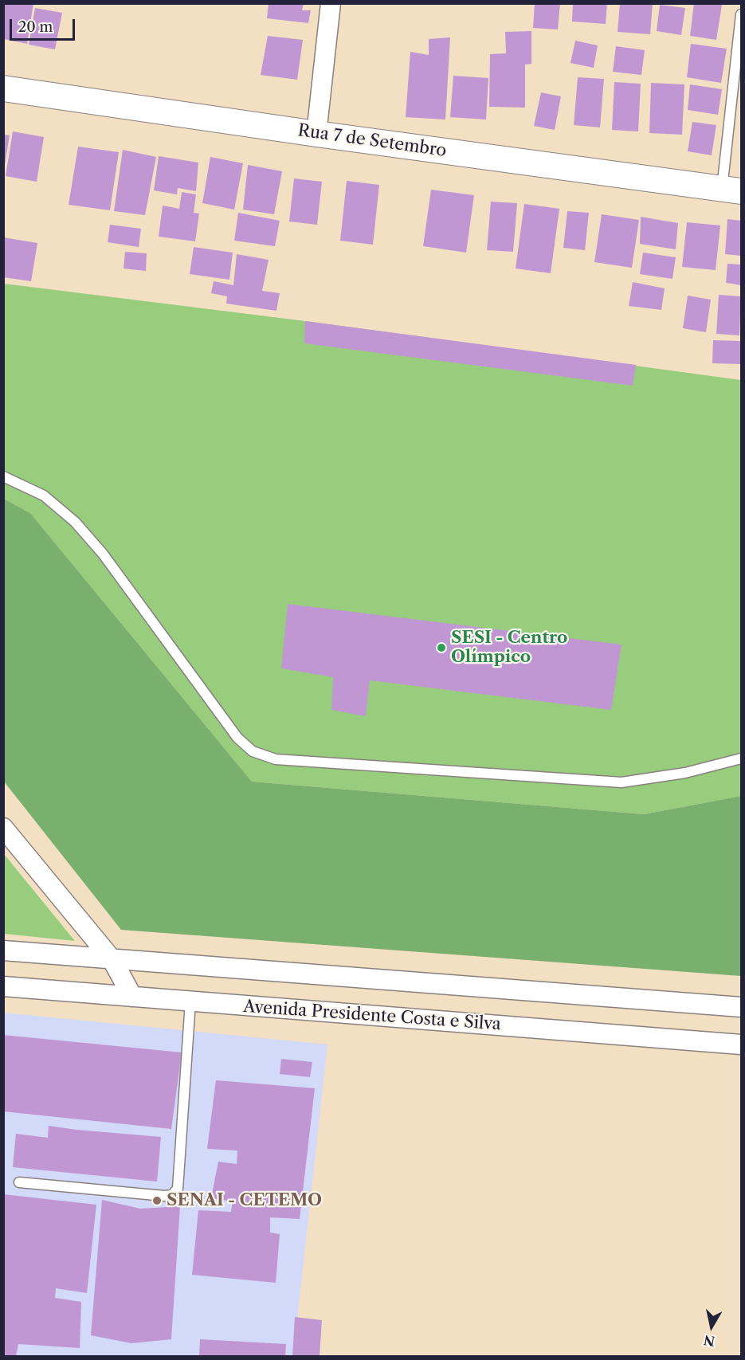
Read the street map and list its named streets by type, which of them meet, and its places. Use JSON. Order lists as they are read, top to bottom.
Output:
{
  "streets": {
    "street": ["Rua 7 de Setembro", "Avenida Presidente Costa e Silva"]
  },
  "places": ["SESI - Centro Olímpico", "SENAI - CETEMO"],
  "scale_bar": "20 m",
  "north": "bottom"
}
